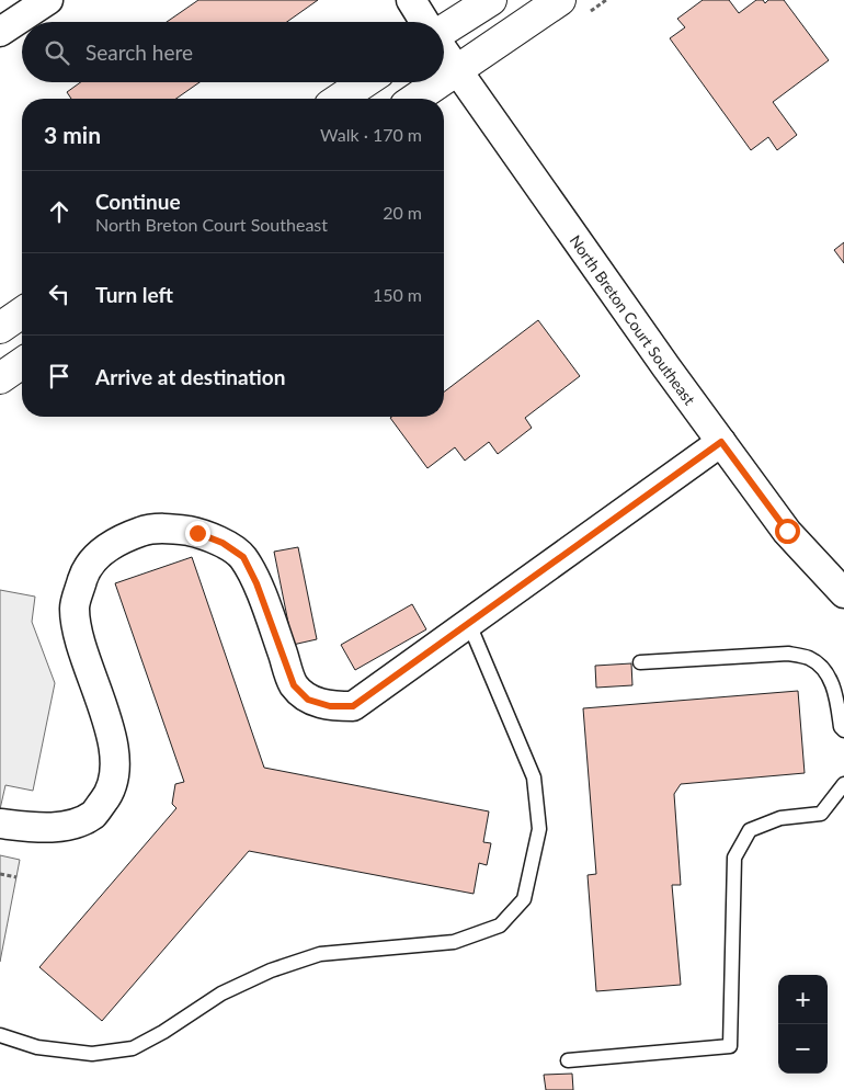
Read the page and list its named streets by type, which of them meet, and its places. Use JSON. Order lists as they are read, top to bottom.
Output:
{
  "streets": {
    "street": ["North Breton Court Southeast"]
  },
  "page": {
    "search": "Search here",
    "heading": ["3 min", "Walk · 170 m"],
    "list": [
      ["Continue", "North Breton Court Southeast", "20 m"],
      ["Turn left", "150 m"],
      "Arrive at destination"
    ],
    "map_buttons": ["+", "−"]
  }
}
